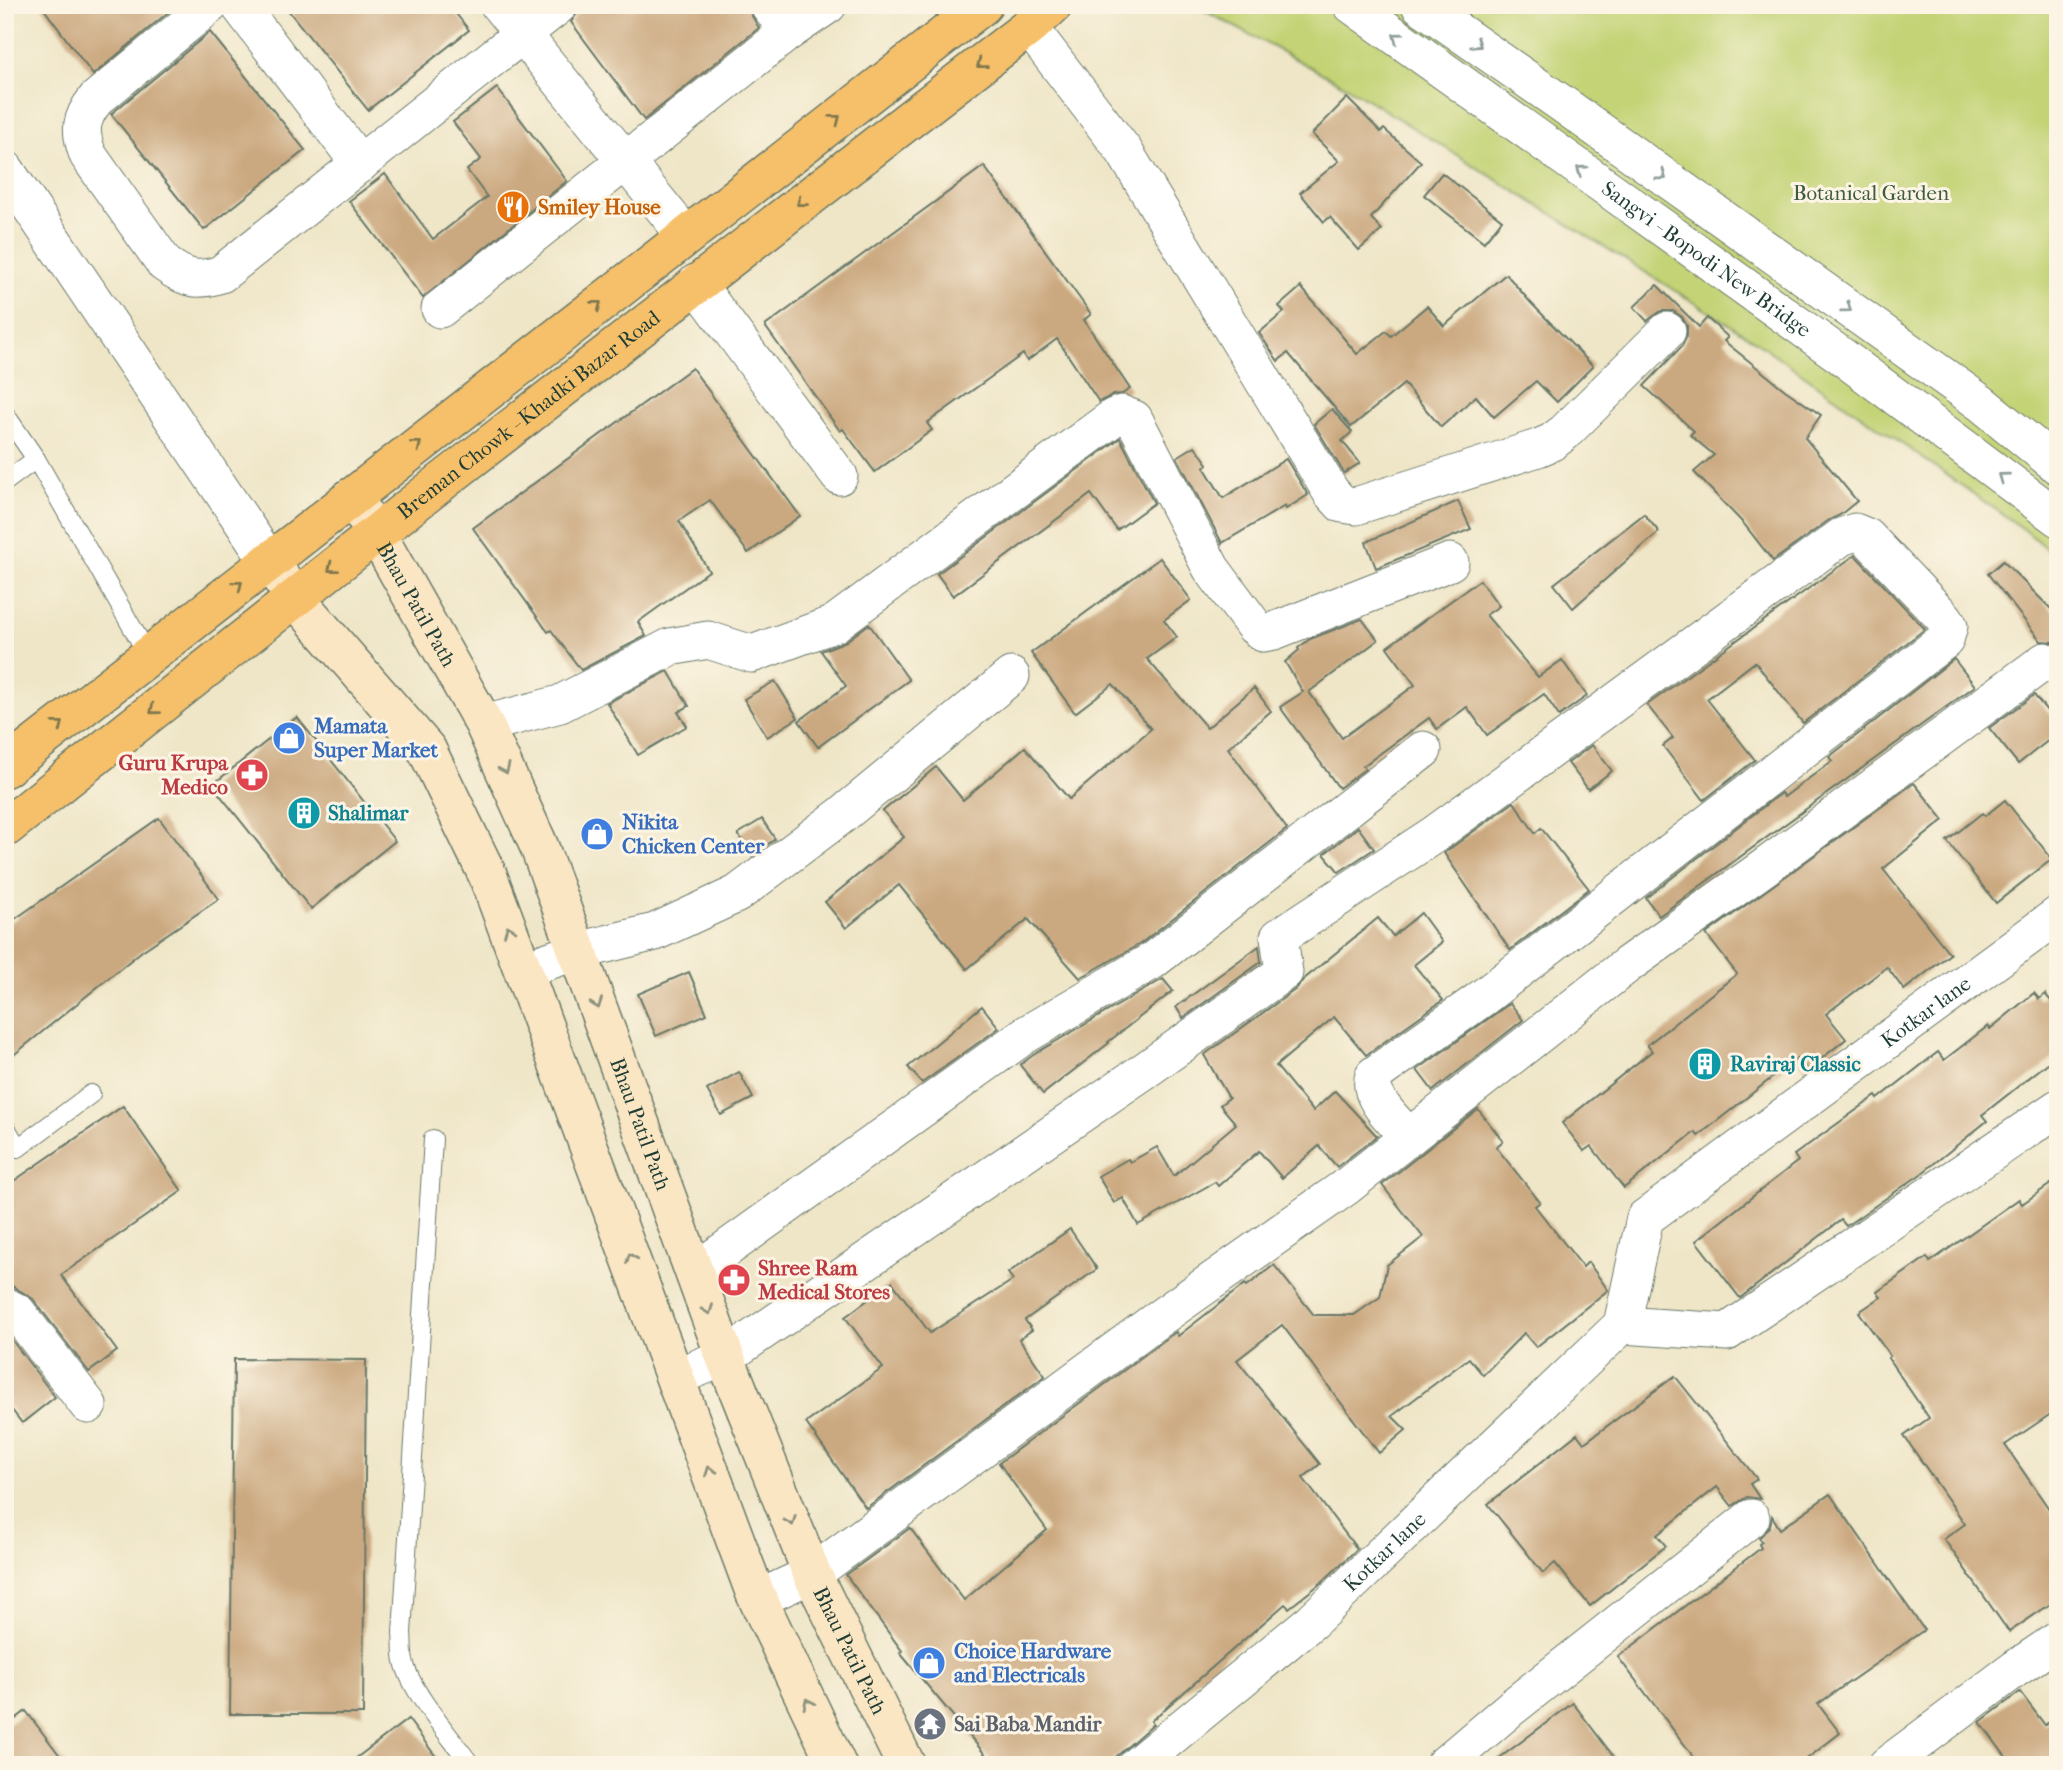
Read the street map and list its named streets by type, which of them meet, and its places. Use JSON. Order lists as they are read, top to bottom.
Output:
{
  "streets": {
    "main road": ["Breman Chowk - Khadki Bazar Road", "Bhau Patil Path"],
    "street": ["Sangvi - Bopodi New Bridge", "Kotkar lane"]
  },
  "crossings": [
    ["Breman Chowk - Khadki Bazar Road", "Bhau Patil Path"]
  ],
  "parks": ["Botanical Garden"],
  "places": {
    "restaurant": ["Smiley House"],
    "shop": ["Mamata Super Market", "Nikita Chicken Center", "Choice Hardware and Electricals"],
    "pharmacy": ["Guru Krupa Medico", "Shree Ram Medical Stores"],
    "building": ["Shalimar", "Raviraj Classic"],
    "temple": ["Sai Baba Mandir"]
  }
}
